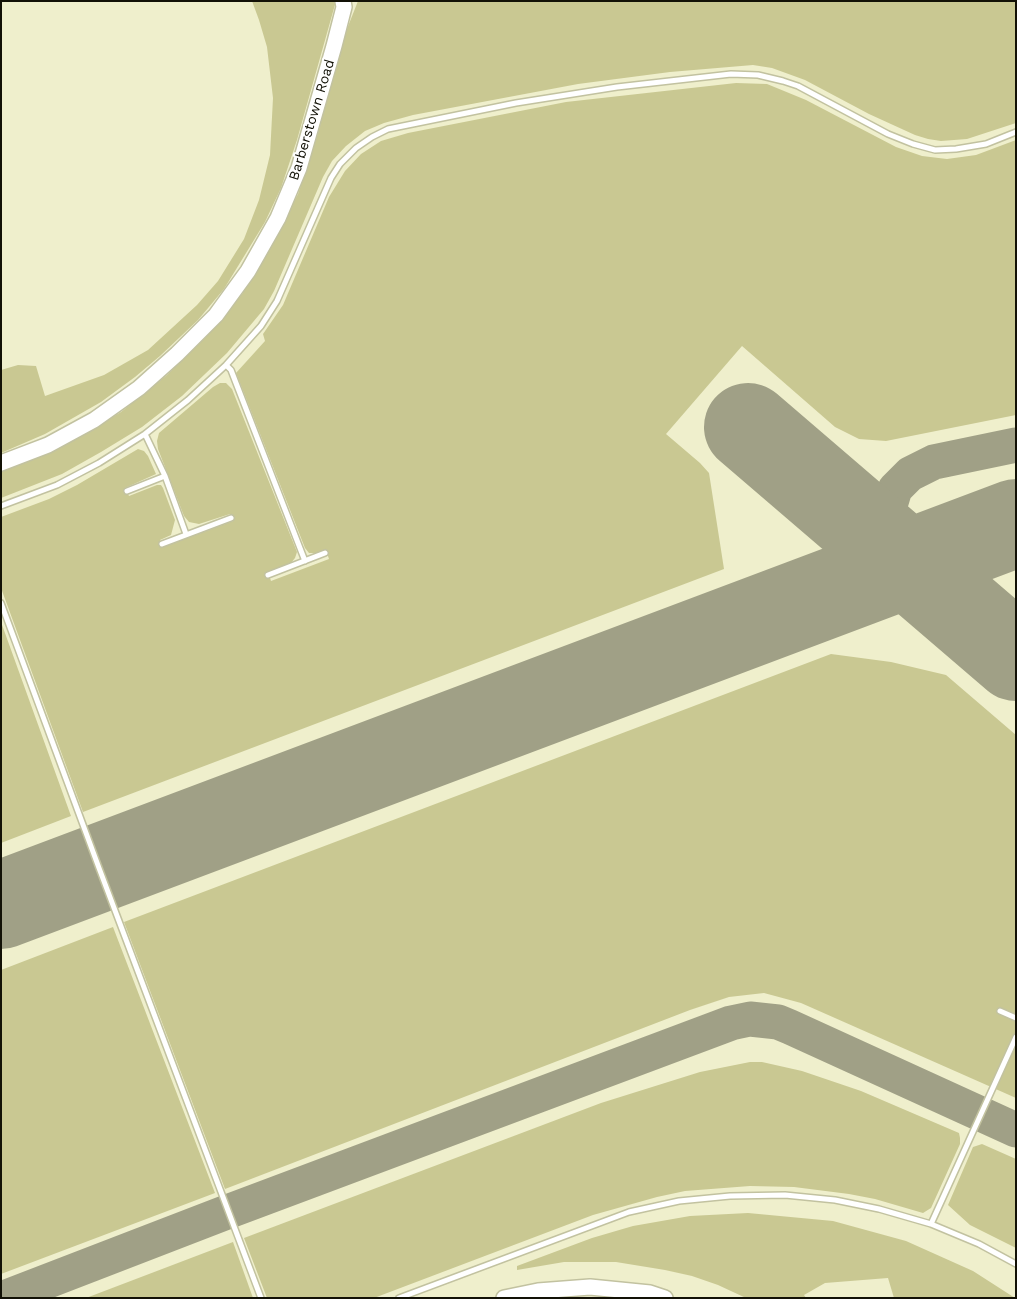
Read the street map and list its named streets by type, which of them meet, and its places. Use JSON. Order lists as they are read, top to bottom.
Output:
{
  "streets": {
    "main road": ["Barberstown Road"]
  }
}
